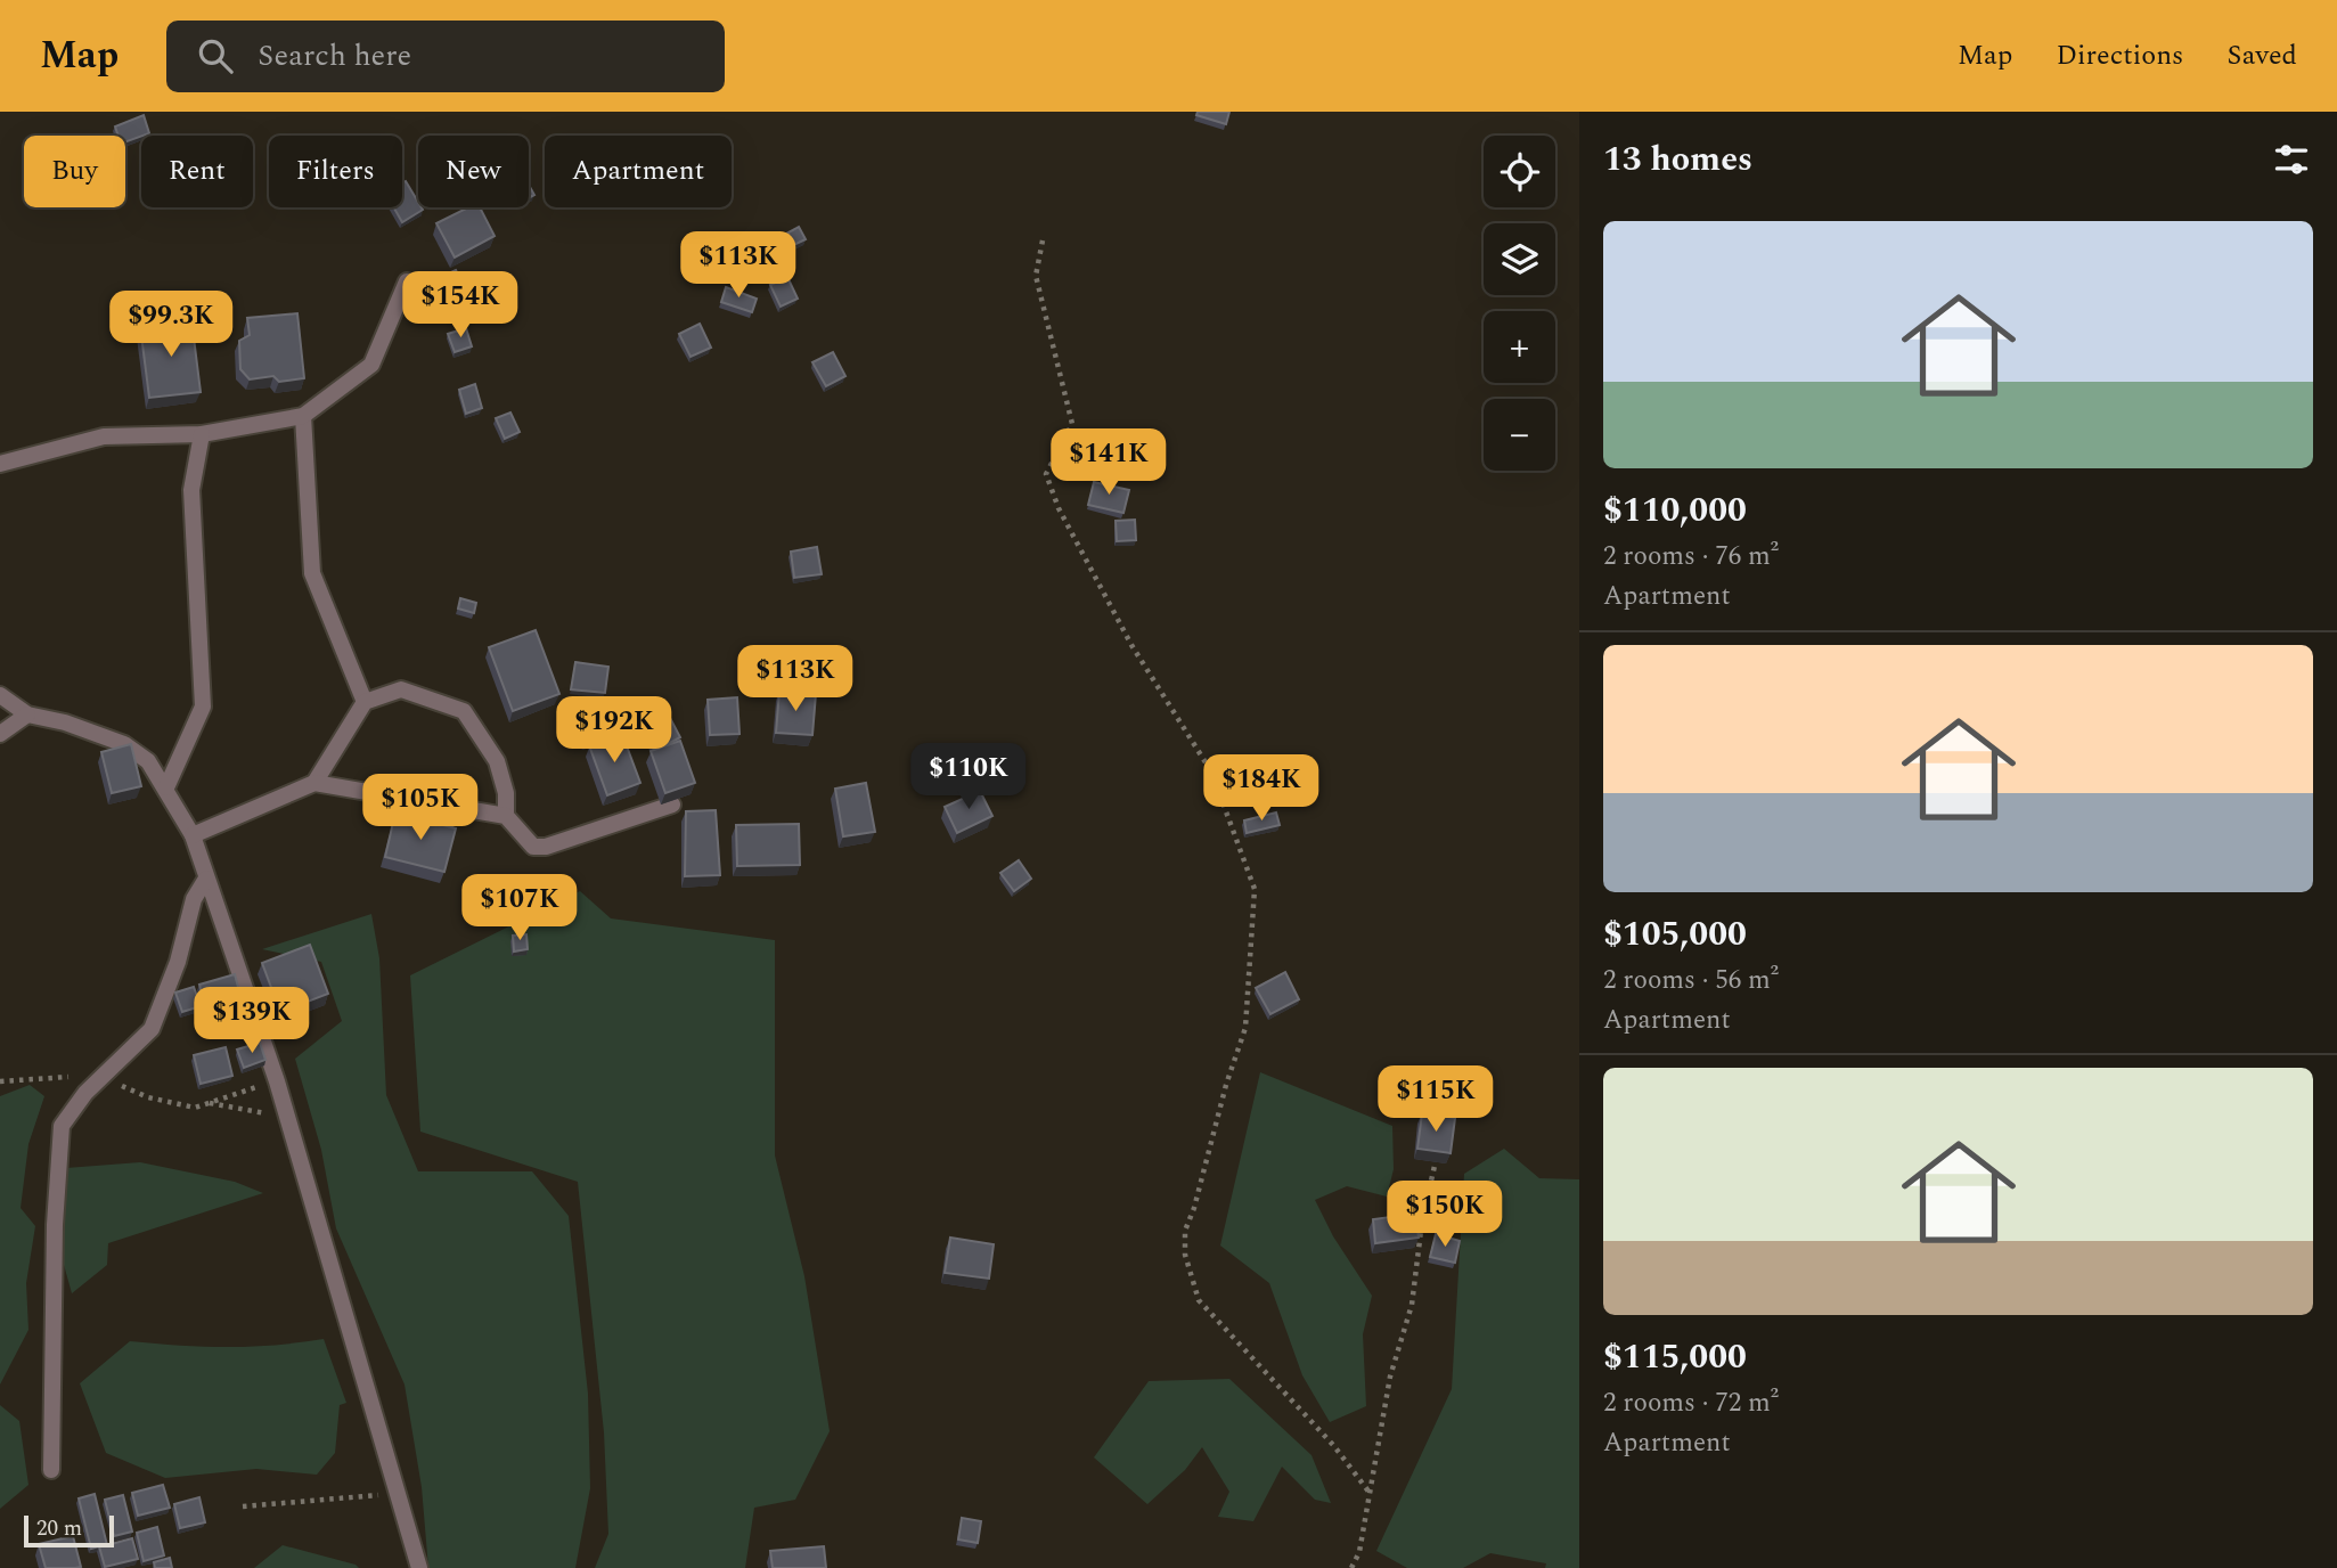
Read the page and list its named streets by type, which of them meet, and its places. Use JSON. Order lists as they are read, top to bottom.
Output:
{
  "scale_bar": "20 m",
  "page": {
    "header": "Map",
    "search": "Search here",
    "nav": ["Map", "Directions", "Saved"],
    "heading": "13 homes",
    "map_buttons": ["+", "−"],
    "chip": [
      "Buy",
      "Rent",
      "Filters",
      "New",
      "Apartment"
    ],
    "list": [
      {
        "name": "$110,000",
        "note": "2 rooms · 76 m² · Apartment"
      },
      {
        "name": "$105,000",
        "note": "2 rooms · 56 m² · Apartment"
      },
      {
        "name": "$115,000",
        "note": "2 rooms · 72 m² · Apartment"
      }
    ],
    "price": [
      "$113K",
      "$154K",
      "$99.3K",
      "$141K",
      "$113K",
      "$192K",
      "$110K",
      "$184K",
      "$105K",
      "$107K",
      "$139K",
      "$115K",
      "$150K"
    ],
    "scale": "20 m"
  }
}
